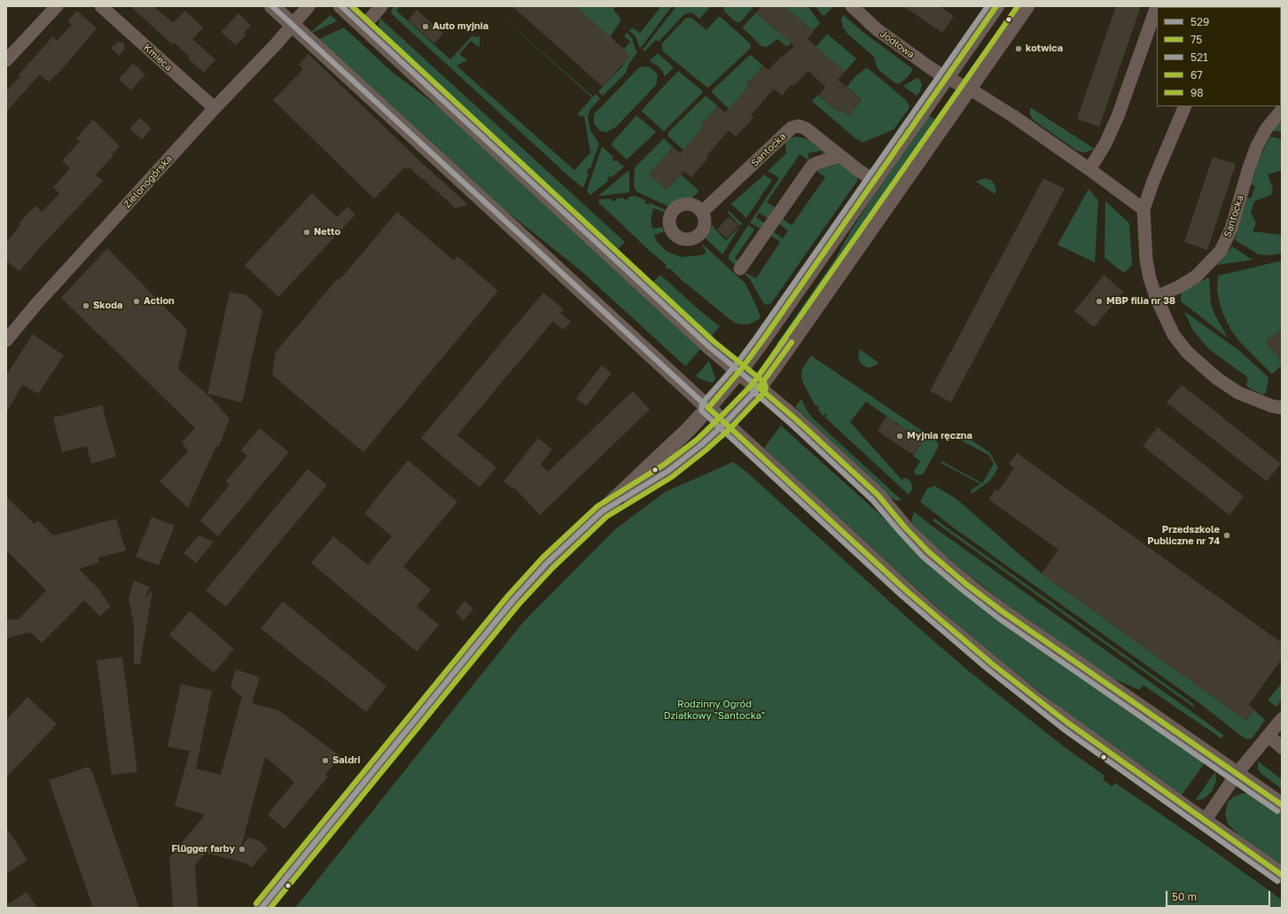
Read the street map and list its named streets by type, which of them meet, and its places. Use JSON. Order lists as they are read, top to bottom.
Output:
{
  "streets": {
    "street": [
      "Jodłowa",
      "Kmieca",
      "Santocka",
      "Zielonogórska"
    ]
  },
  "crossings": [
    ["Kmieca", "Zielonogórska"]
  ],
  "parks": ["Rodzinny Ogród Działkowy \"Santocka\""],
  "places": [
    "Auto myjnia",
    "kotwica",
    "Netto",
    "Action",
    "MBP filia nr 38",
    "Skoda",
    "Myjnia ręczna",
    "Przedszkole Publiczne nr 74",
    "Saldri",
    "Flügger farby"
  ],
  "lines": [
    "transit line 529",
    "transit line 75",
    "transit line 521",
    "transit line 67",
    "transit line 98"
  ],
  "legend": [
    "529",
    "75",
    "521",
    "67",
    "98"
  ],
  "scale_bar": "50 m"
}
